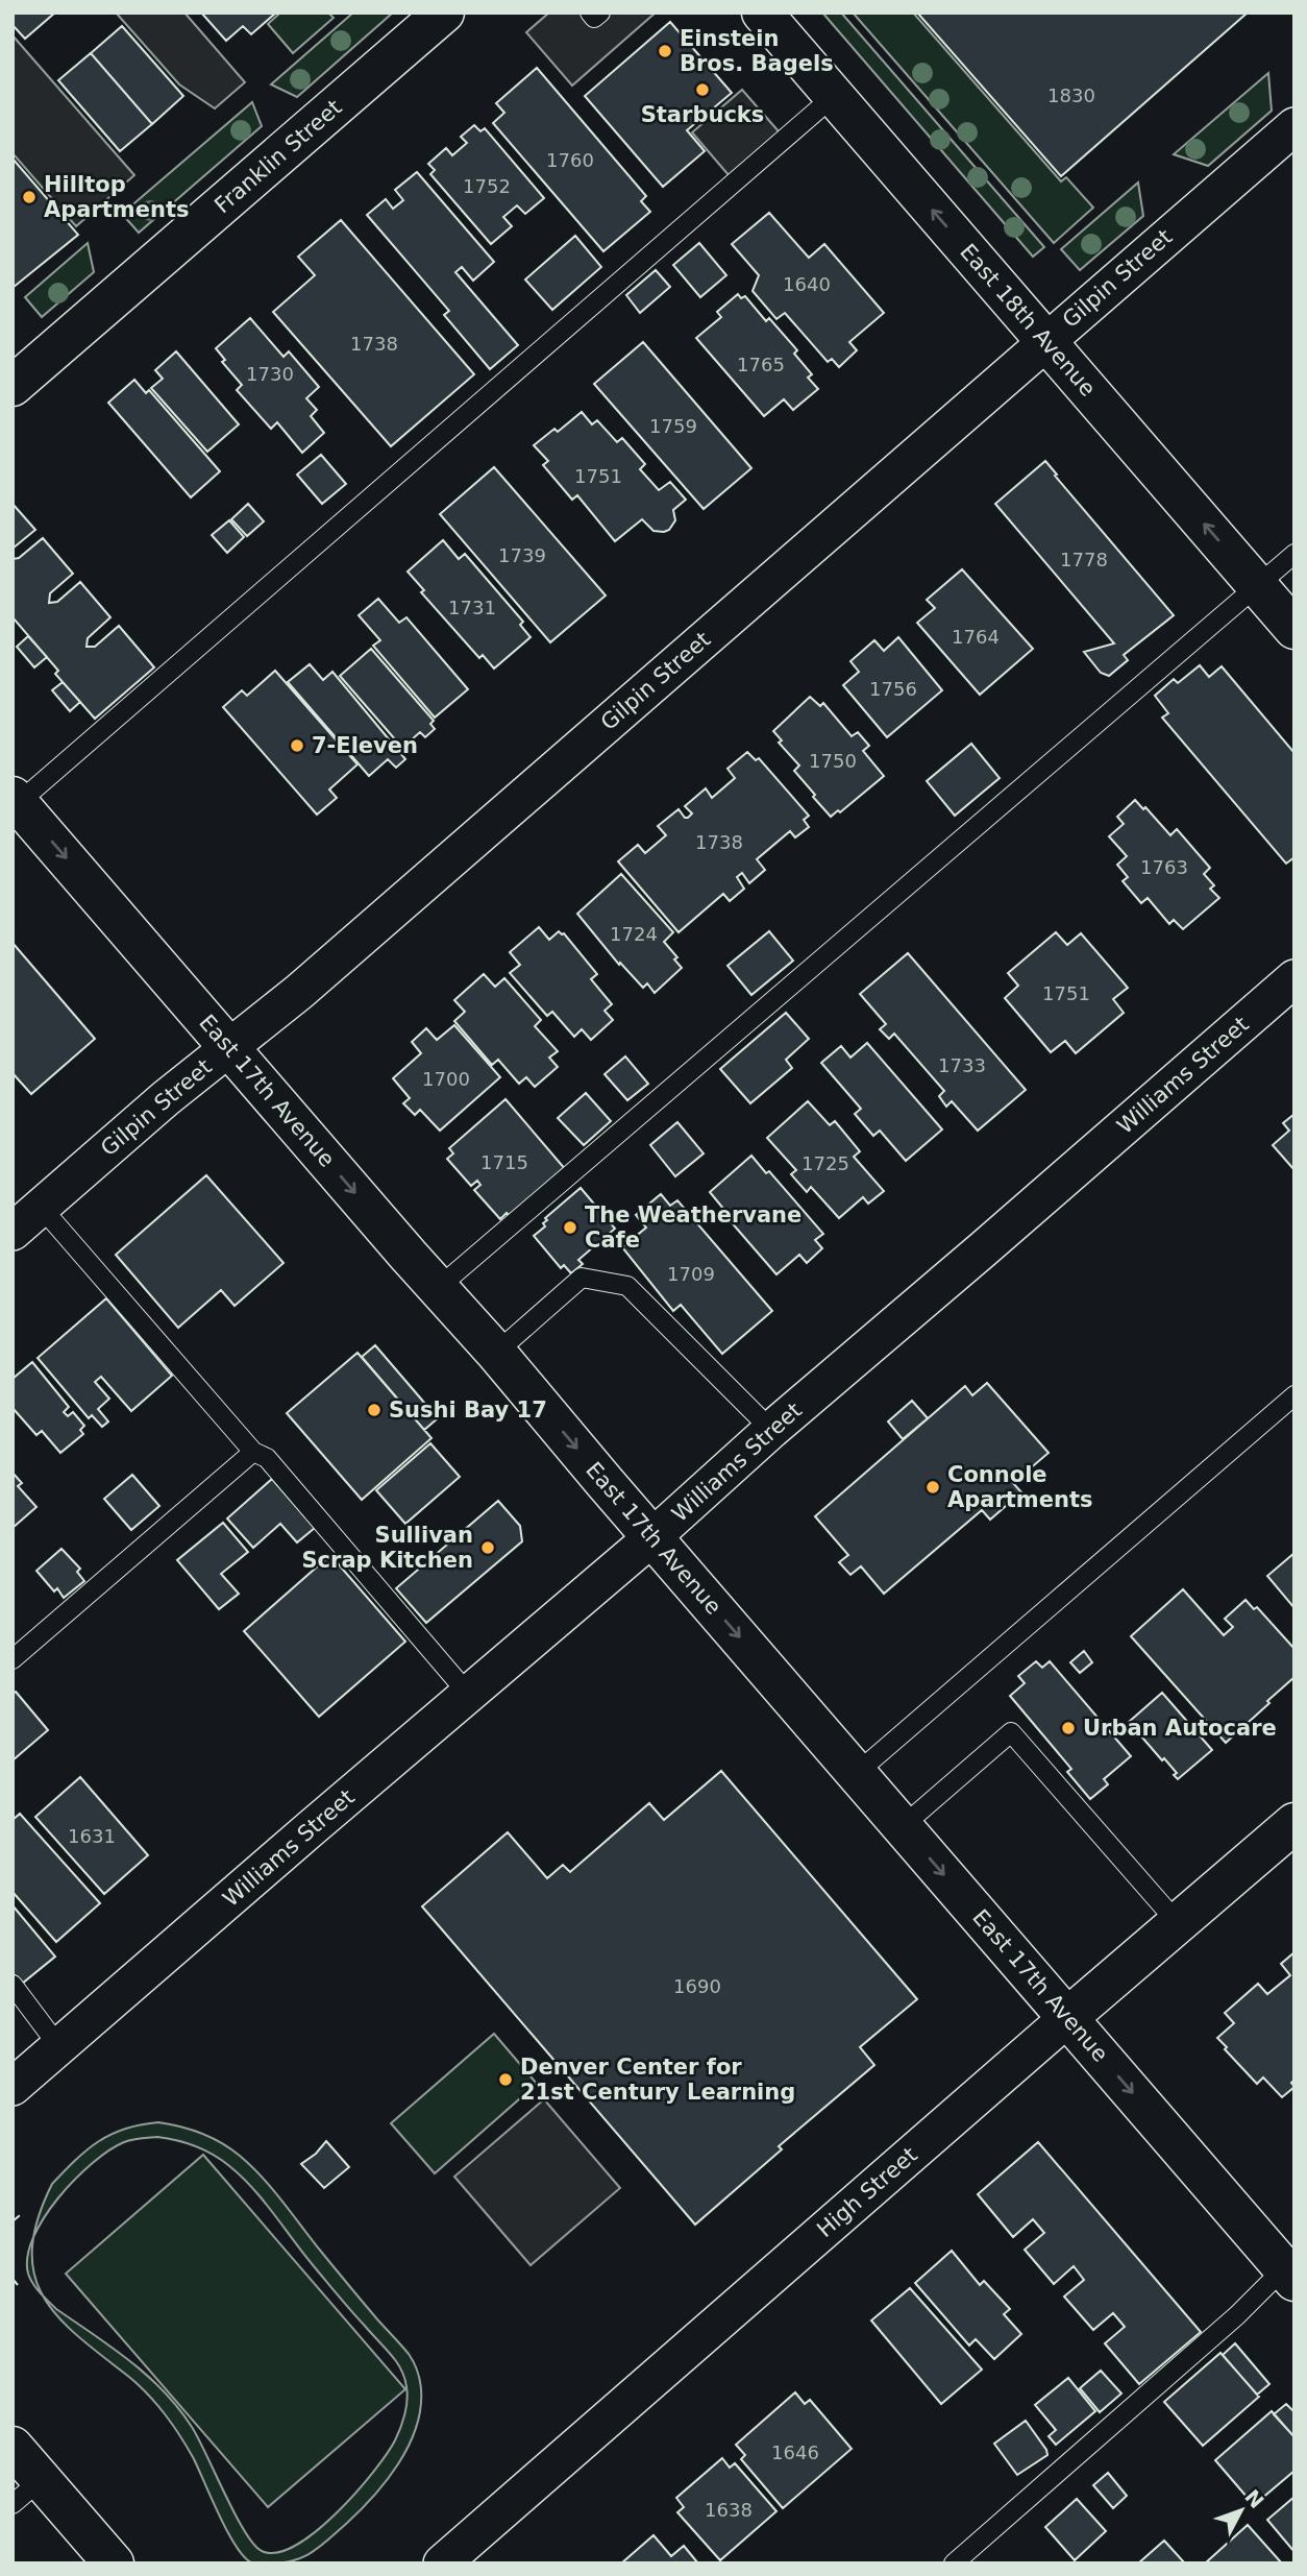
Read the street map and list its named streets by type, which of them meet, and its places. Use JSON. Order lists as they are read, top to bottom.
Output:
{
  "streets": {
    "main road": [
      "Franklin Street",
      "East 18th Avenue",
      "East 17th Avenue",
      "High Street"
    ],
    "street": ["Gilpin Street", "Williams Street"]
  },
  "crossings": [
    ["Gilpin Street", "East 18th Avenue"],
    ["Gilpin Street", "East 17th Avenue"],
    ["Williams Street", "East 17th Avenue"],
    ["East 17th Avenue", "High Street"]
  ],
  "one_way": ["East 18th Avenue", "East 17th Avenue"],
  "places": [
    "Einstein Bros. Bagels",
    "Starbucks",
    "Hilltop Apartments",
    "7-Eleven",
    "The Weathervane Cafe",
    "Sushi Bay 17",
    "Connole Apartments",
    "Sullivan Scrap Kitchen",
    "Urban Autocare",
    "Denver Center for 21st Century Learning"
  ],
  "house_numbers": [
    "1830",
    "1760",
    "1752",
    "1640",
    "1738",
    "1765",
    "1730",
    "1759",
    "1751",
    "1739",
    "1778",
    "1731",
    "1764",
    "1756",
    "1750",
    "1738",
    "1763",
    "1724",
    "1751",
    "1733",
    "1700",
    "1715",
    "1725",
    "1709",
    "1631",
    "1690",
    "1646",
    "1638"
  ],
  "north": "top right"
}
